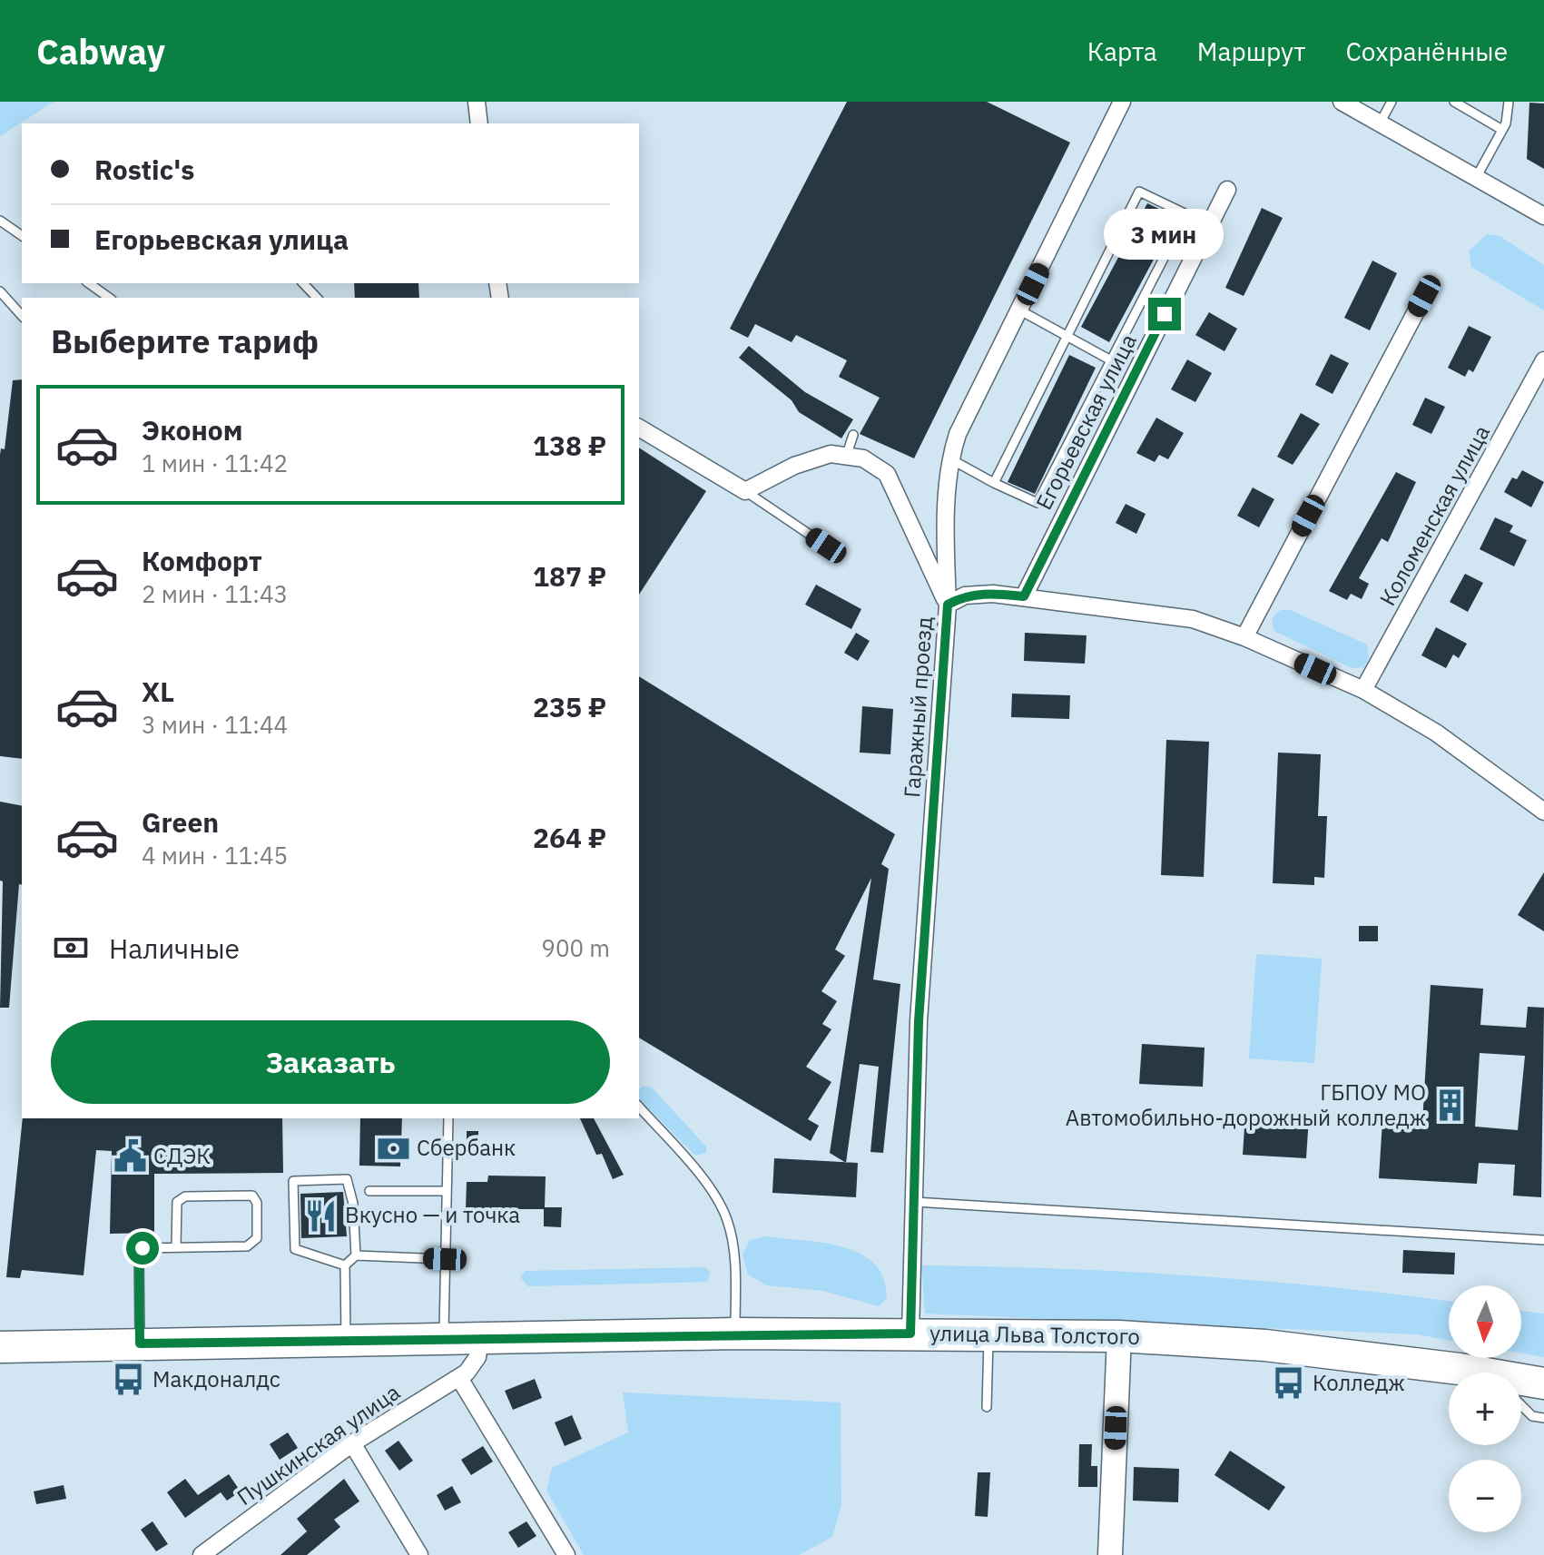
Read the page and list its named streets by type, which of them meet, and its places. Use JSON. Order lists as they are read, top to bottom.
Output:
{
  "streets": {
    "highway": ["улица Льва Толстого"],
    "street": [
      "Егорьевская улица",
      "Коломенская улица",
      "Гаражный проезд",
      "Пушкинская улица"
    ]
  },
  "crossings": [
    ["Егорьевская улица", "Гаражный проезд"],
    ["Коломенская улица", "Гаражный проезд"],
    ["Гаражный проезд", "улица Льва Толстого"],
    ["улица Льва Толстого", "Пушкинская улица"]
  ],
  "places": {
    "building": ["ГБПОУ МО Автомобильно-дорожный колледж"],
    "bank": ["Сбербанк"],
    "public building": ["СДЭК"],
    "restaurant": ["Вкусно — и точка"],
    "bus stop": ["Макдоналдс", "Колледж"]
  },
  "north": "bottom",
  "page": {
    "header": "Cabway",
    "nav": ["Карта", "Маршрут", "Сохранённые"],
    "banner": ["Rostic's", "Егорьевская улица"],
    "bubble": "3 мин",
    "heading": "Выберите тариф",
    "list": [
      {
        "name": "Эконом",
        "note": "1 мин · 11:42",
        "value": "138 ₽"
      },
      {
        "name": "Комфорт",
        "note": "2 мин · 11:43",
        "value": "187 ₽"
      },
      {
        "name": "XL",
        "note": "3 мин · 11:44",
        "value": "235 ₽"
      },
      {
        "name": "Green",
        "note": "4 мин · 11:45",
        "value": "264 ₽"
      }
    ],
    "pay": ["Наличные", "900 m"],
    "buttons": "Заказать",
    "map_buttons": ["+", "−"]
  }
}
